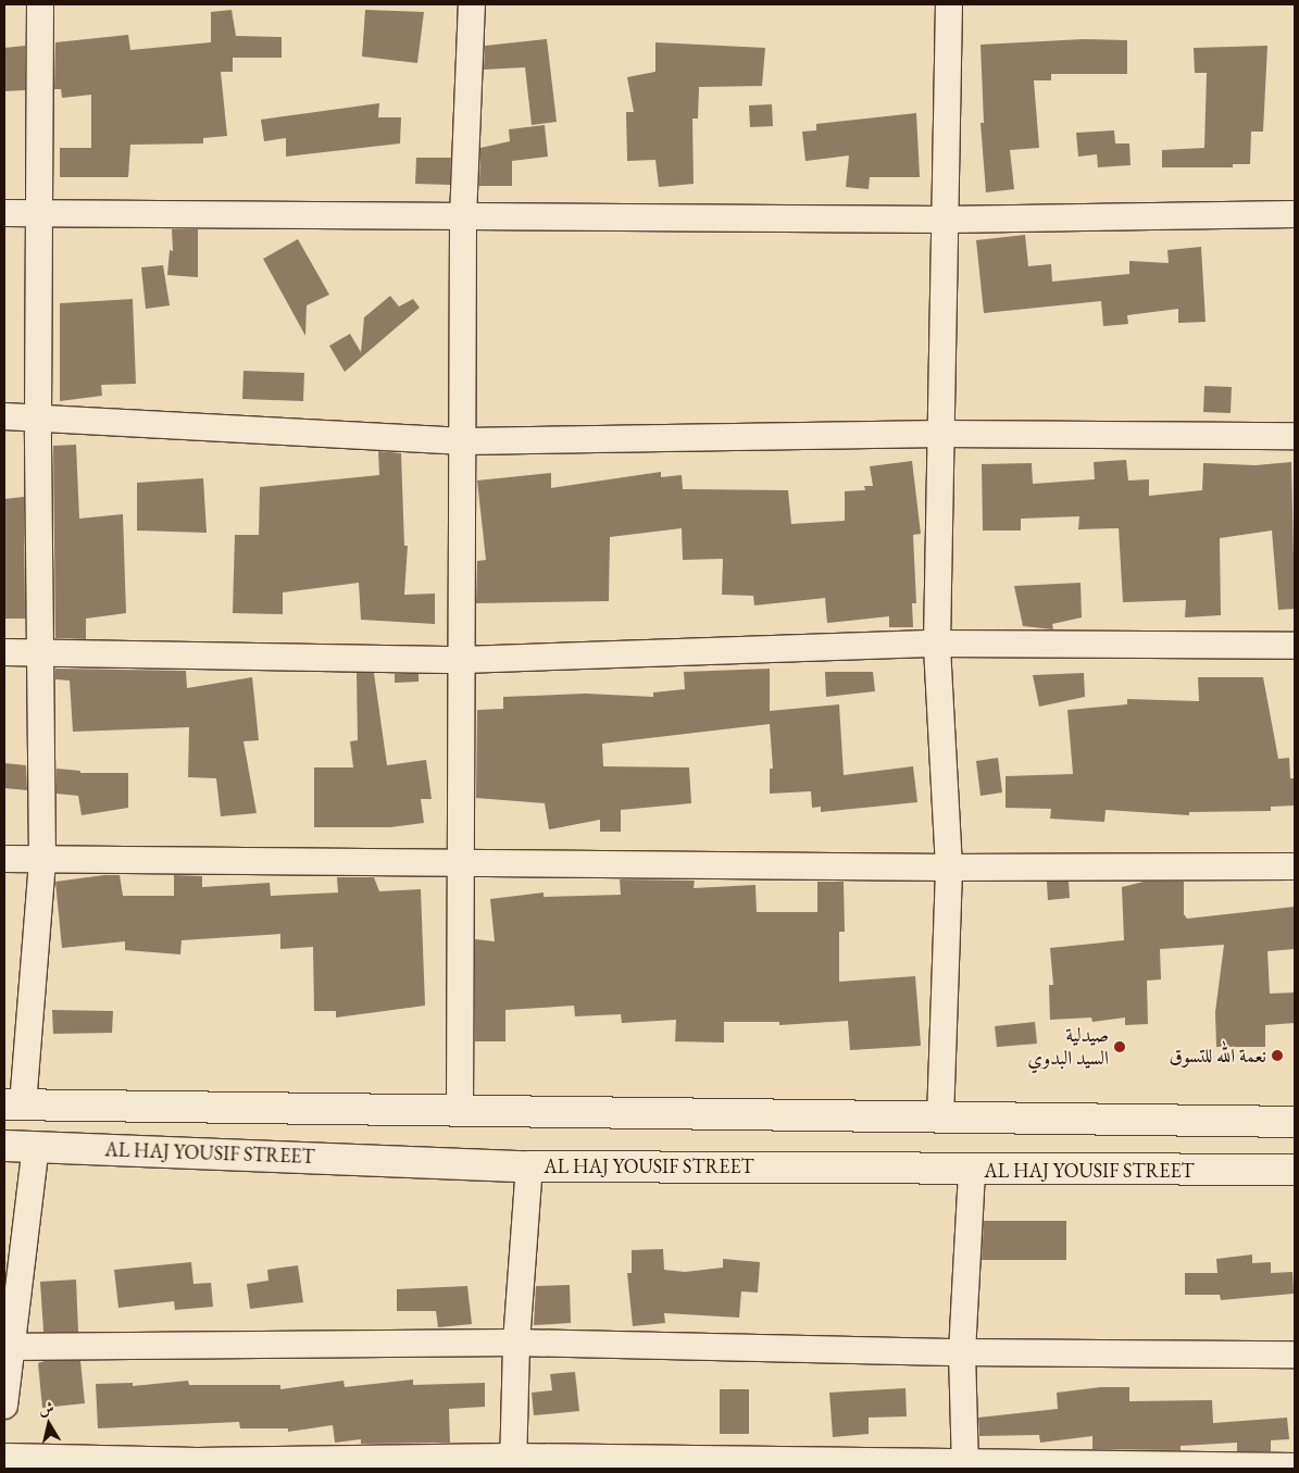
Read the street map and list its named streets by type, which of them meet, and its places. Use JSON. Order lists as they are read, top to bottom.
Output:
{
  "streets": {
    "main road": ["AL HAJ YOUSIF STREET"]
  },
  "places": ["صيدلية السيد البدوي", "نعمة الله للتسوق"],
  "north": "top"
}
